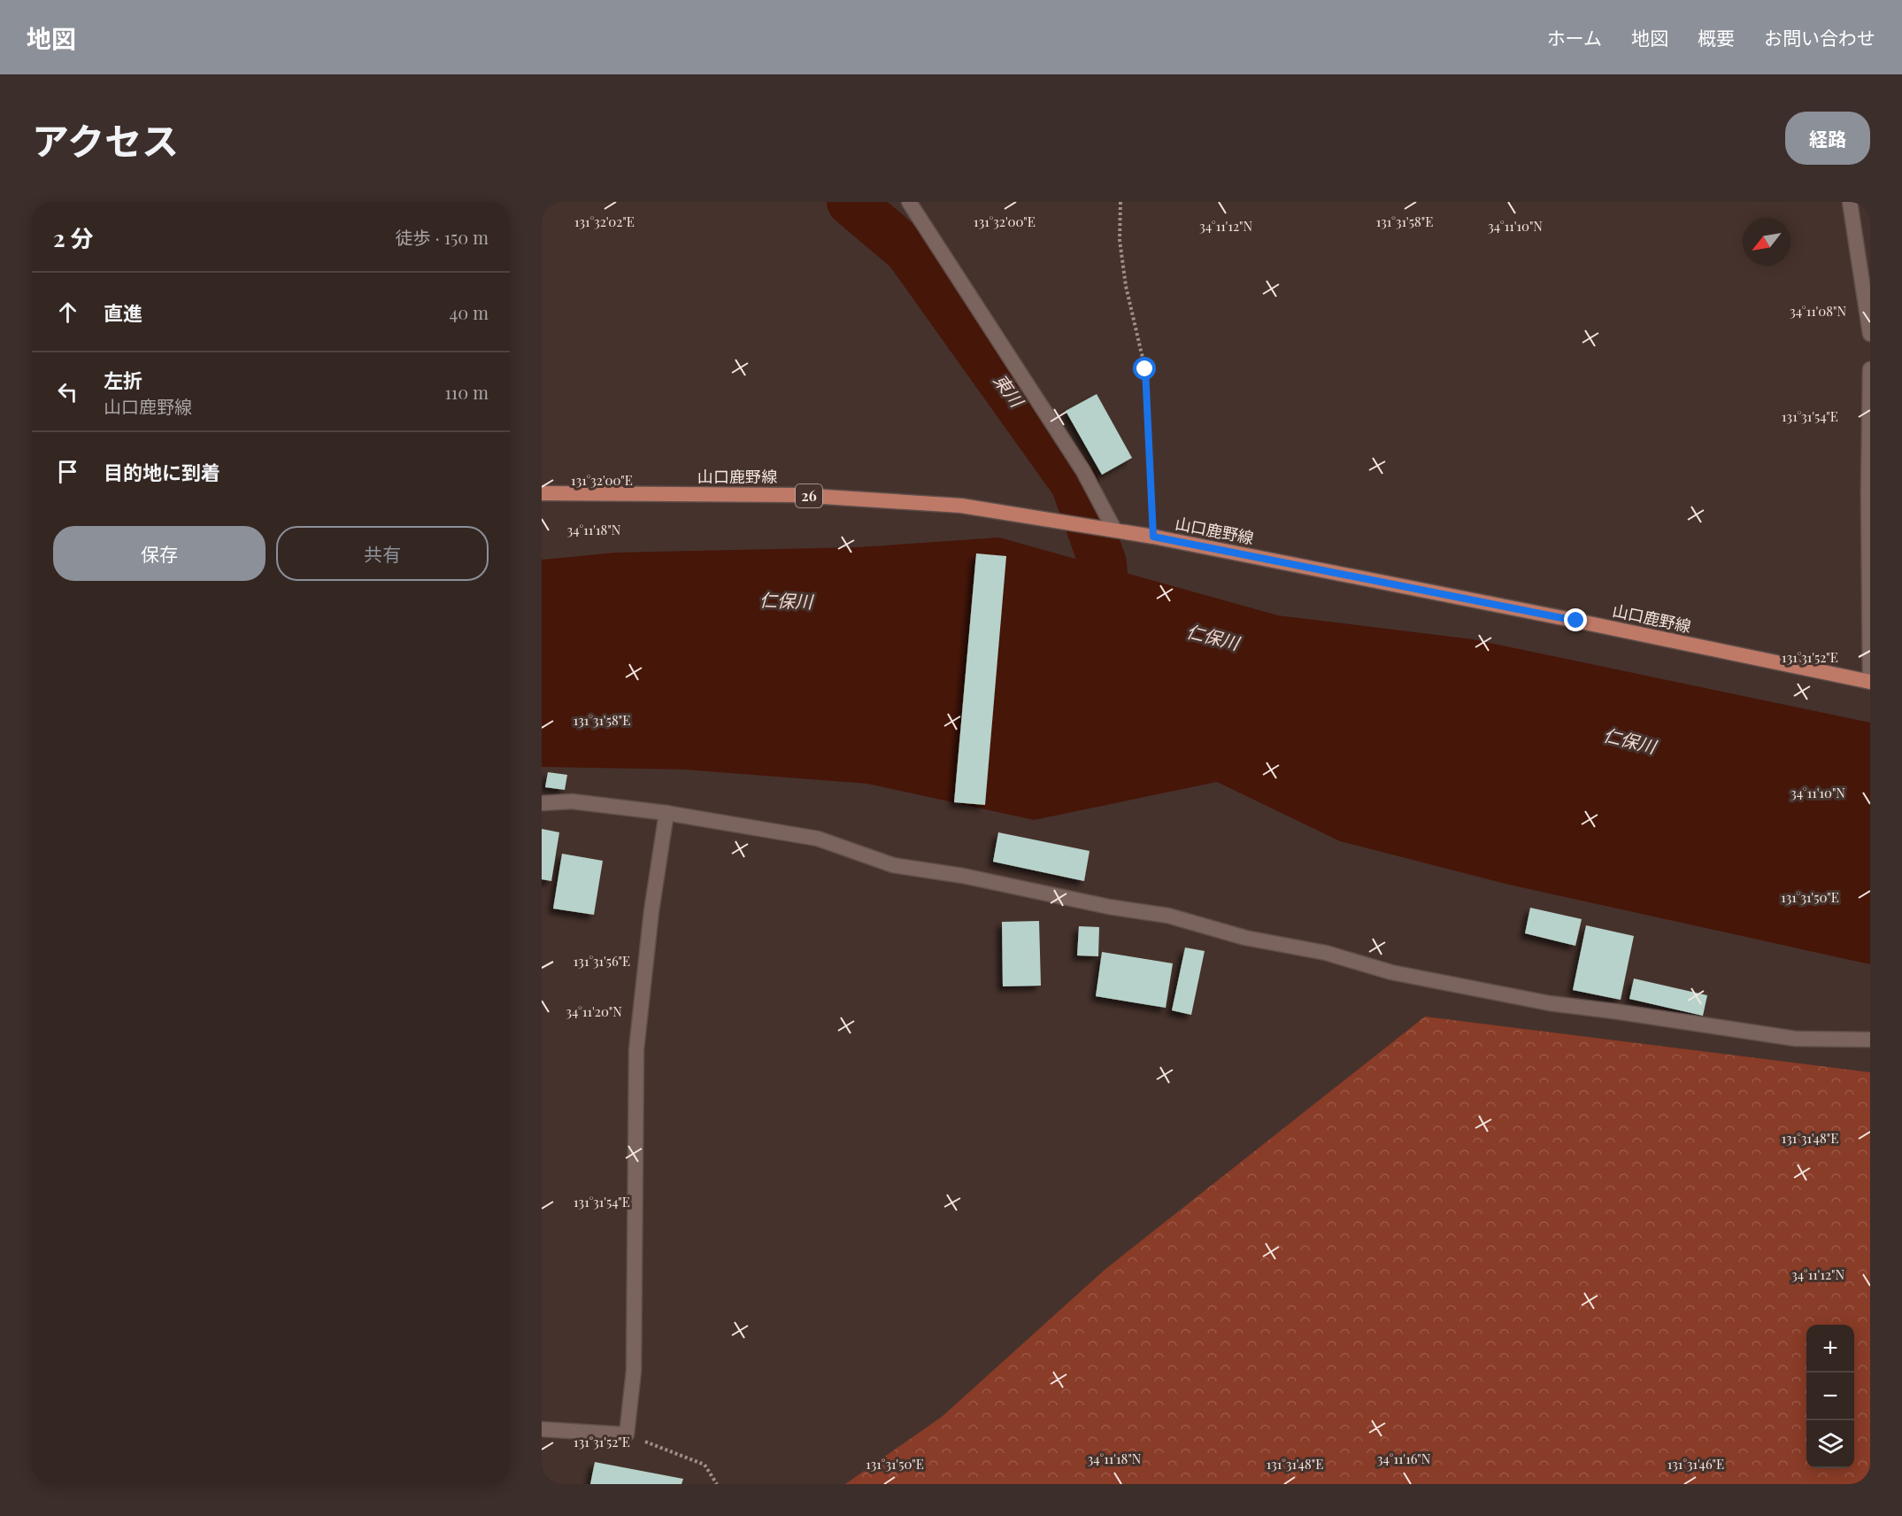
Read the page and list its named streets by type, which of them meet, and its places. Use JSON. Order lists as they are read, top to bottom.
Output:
{
  "streets": {
    "main road": ["山口鹿野線", "26"]
  },
  "water": ["東川", "仁保川"],
  "north": "bottom left",
  "page": {
    "header": "地図",
    "nav": [
      "ホーム",
      "地図",
      "概要",
      "お問い合わせ"
    ],
    "title": "アクセス",
    "buttons": [
      "経路",
      ["保存", "共有"]
    ],
    "heading": ["2 分", "徒歩 · 150 m"],
    "list": [
      ["直進", "40 m"],
      ["左折", "山口鹿野線", "110 m"],
      "目的地に到着"
    ],
    "map_buttons": ["+", "−"]
  },
  "coordinates": [
    "131°32'02\"E",
    "131°32'00\"E",
    "131°31'58\"E",
    "34°11'12\"N",
    "34°11'10\"N",
    "34°11'08\"N",
    "131°31'54\"E",
    "34°11'18\"N",
    "131°31'52\"E",
    "131°31'50\"E",
    "131°31'56\"E",
    "34°11'20\"N",
    "131°31'48\"E",
    "34°11'16\"N",
    "131°31'46\"E"
  ]
}
